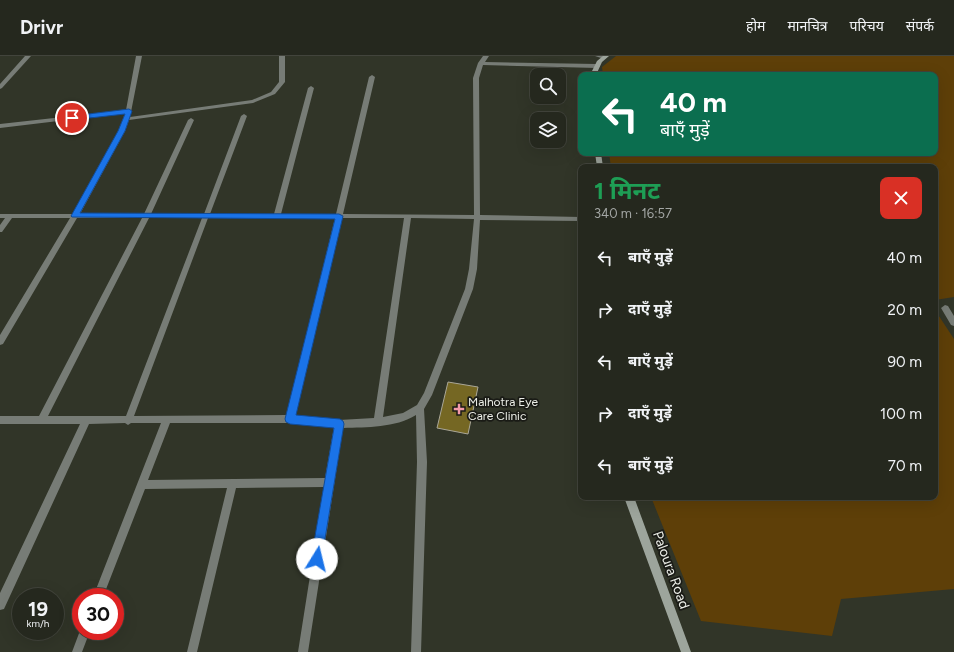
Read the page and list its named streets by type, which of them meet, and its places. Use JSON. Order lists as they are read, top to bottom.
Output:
{
  "streets": {
    "main road": ["Paloura Road"]
  },
  "places": {
    "health": ["Malhotra Eye Care Clinic"]
  },
  "page": {
    "header": "Drivr",
    "nav": [
      "होम",
      "मानचित्र",
      "परिचय",
      "संपर्क"
    ],
    "turn": ["40 m", "बाएँ मुड़ें"],
    "heading": ["1 मिनट", "340 m · 16:57"],
    "list": [
      {
        "name": "बाएँ मुड़ें",
        "value": "40 m"
      },
      {
        "name": "दाएँ मुड़ें",
        "value": "20 m"
      },
      {
        "name": "बाएँ मुड़ें",
        "value": "90 m"
      },
      {
        "name": "दाएँ मुड़ें",
        "value": "100 m"
      },
      {
        "name": "बाएँ मुड़ें",
        "value": "70 m"
      }
    ],
    "speed": "19 km/h",
    "limit": "30"
  }
}
